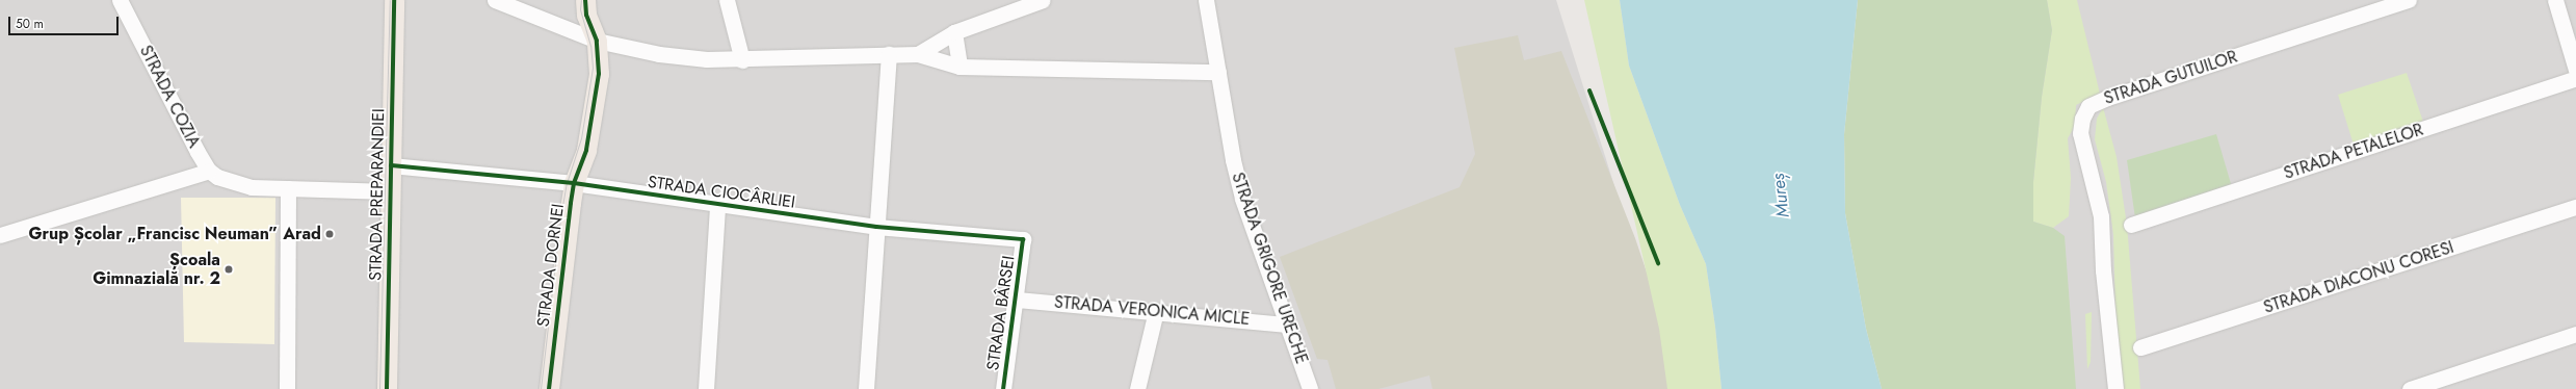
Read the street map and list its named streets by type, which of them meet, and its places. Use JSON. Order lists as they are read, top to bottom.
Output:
{
  "streets": {
    "main road": ["STRADA PREPARANDIEI", "STRADA DORNEI"],
    "street": [
      "STRADA GUTUILOR",
      "STRADA COZIA",
      "STRADA PETALELOR",
      "STRADA CIOCÂRLIEI",
      "STRADA GRIGORE URECHE",
      "STRADA DIACONU CORESI",
      "STRADA VERONICA MICLE",
      "STRADA BÂRSEI"
    ]
  },
  "crossings": [
    ["STRADA CIOCÂRLIEI", "STRADA PREPARANDIEI"],
    ["STRADA CIOCÂRLIEI", "STRADA DORNEI"],
    ["STRADA CIOCÂRLIEI", "STRADA BÂRSEI"],
    ["STRADA GRIGORE URECHE", "STRADA VERONICA MICLE"],
    ["STRADA VERONICA MICLE", "STRADA BÂRSEI"]
  ],
  "water": ["Mureș"],
  "places": ["Grup Școlar „Francisc Neuman” Arad", "Școala Gimnazială nr. 2"],
  "scale_bar": "50 m"
}
